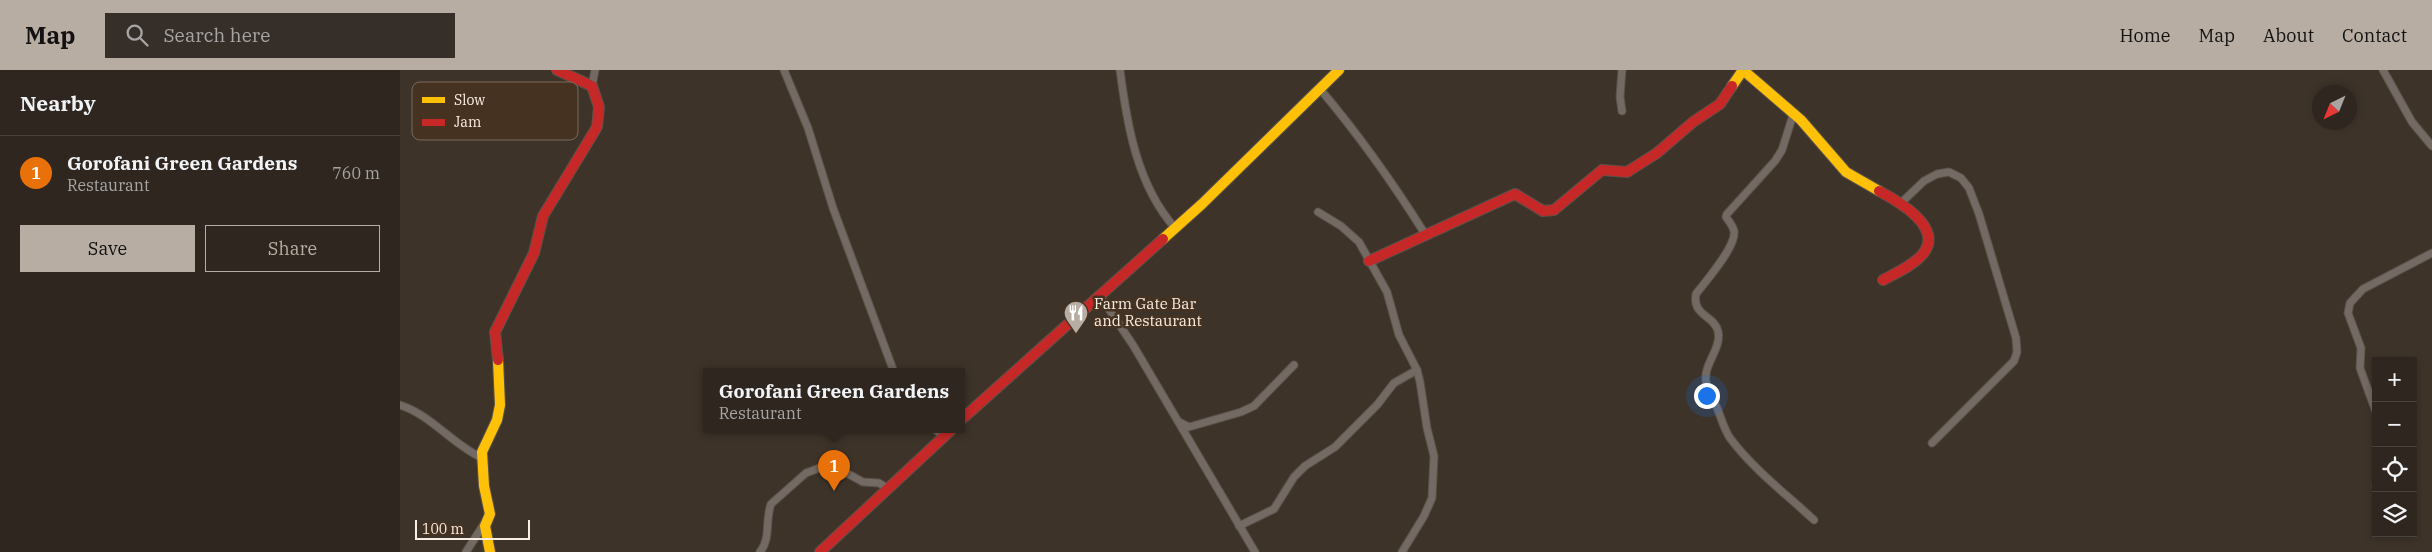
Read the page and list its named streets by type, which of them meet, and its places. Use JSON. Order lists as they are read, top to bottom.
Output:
{
  "places": {
    "restaurant": ["Farm Gate Bar and Restaurant"]
  },
  "legend": ["Slow", "Jam"],
  "scale_bar": "100 m",
  "north": "bottom left",
  "page": {
    "header": "Map",
    "search": "Search here",
    "nav": [
      "Home",
      "Map",
      "About",
      "Contact"
    ],
    "heading": "Nearby",
    "list": [
      {
        "mark": "1",
        "name": "Gorofani Green Gardens",
        "note": "Restaurant",
        "value": "760 m"
      }
    ],
    "buttons": ["Save", "Share"],
    "map_buttons": ["+", "−"],
    "popup": ["Gorofani Green Gardens", "Restaurant"],
    "pins": "1",
    "scale": "100 m"
  }
}
